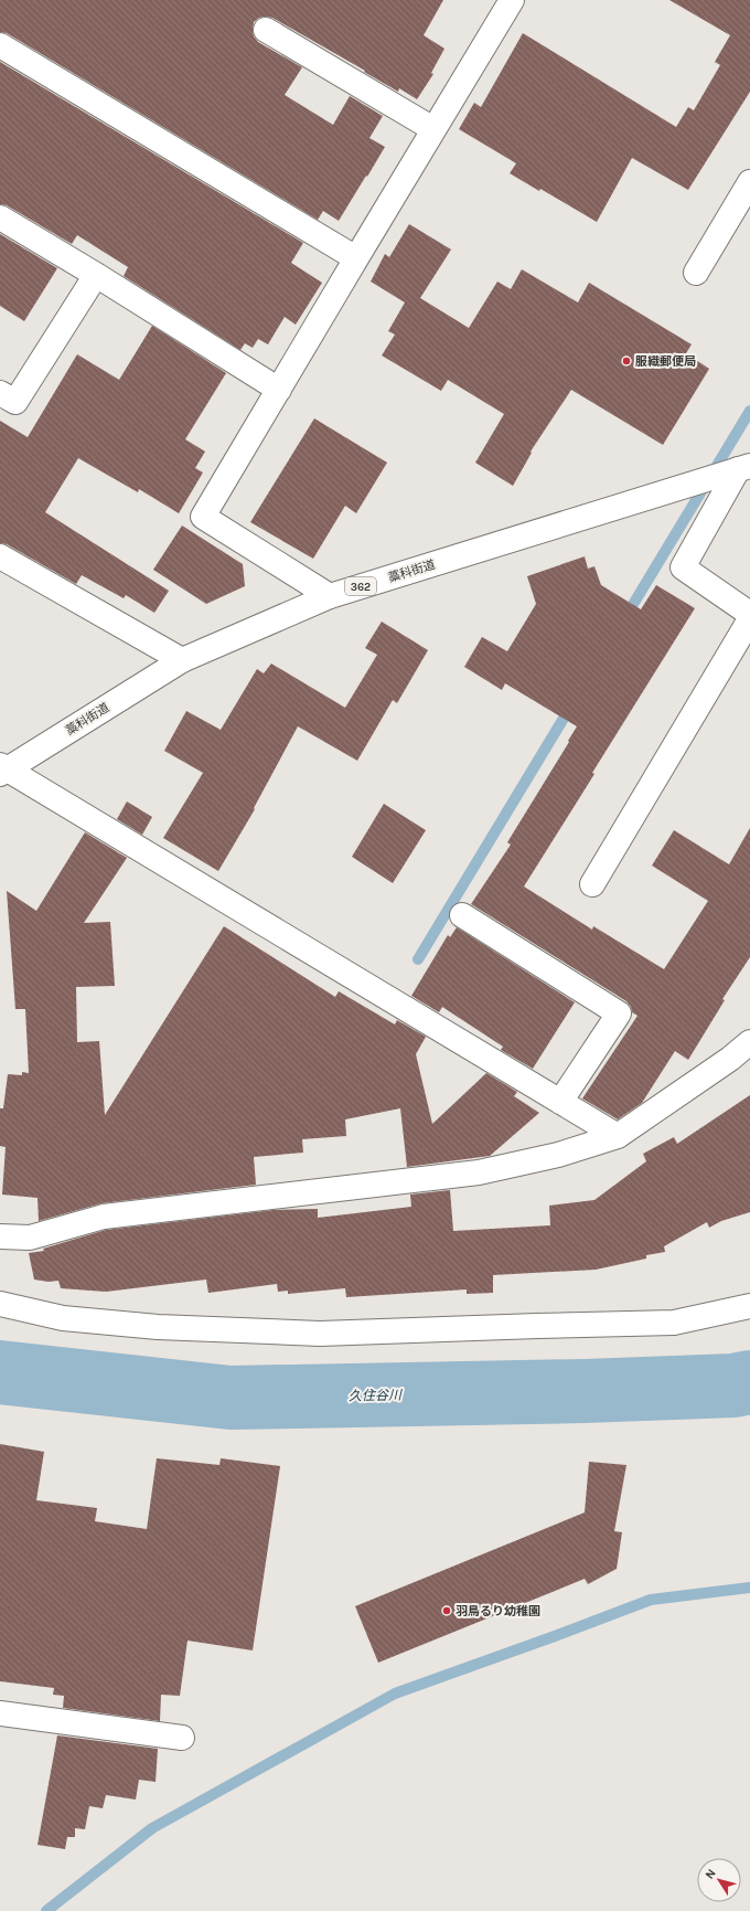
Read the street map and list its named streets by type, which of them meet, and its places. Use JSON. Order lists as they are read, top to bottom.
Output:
{
  "streets": {
    "main road": ["藁科街道", "362"]
  },
  "water": ["久住谷川"],
  "places": ["服織郵便局", "羽鳥るり幼稚園"],
  "north": "top left"
}
